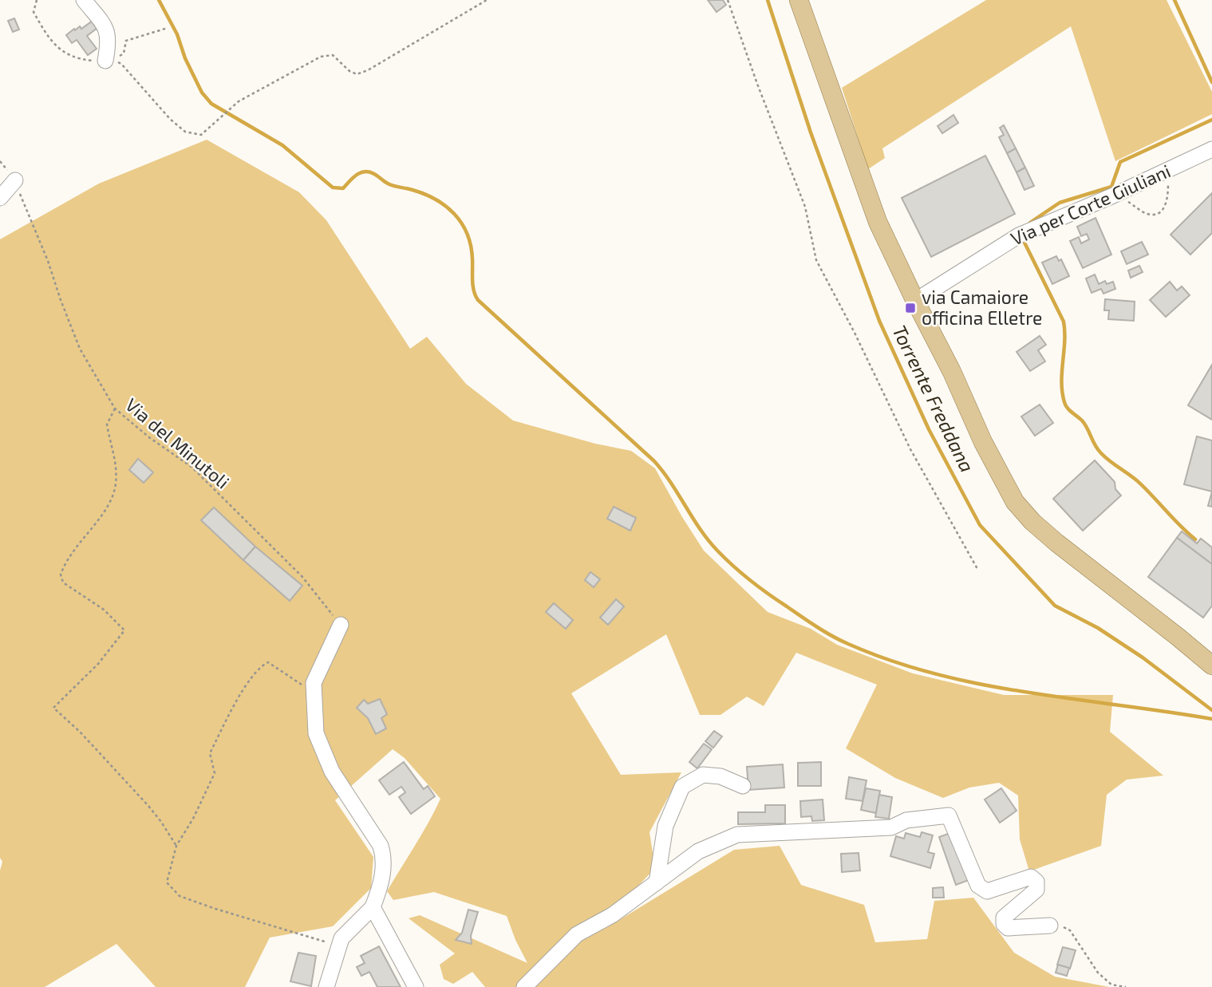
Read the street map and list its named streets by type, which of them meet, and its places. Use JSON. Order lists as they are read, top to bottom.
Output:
{
  "streets": {
    "street": ["Via per Corte Giuliani"],
    "path": ["Via del Minutoli"]
  },
  "water": ["Torrente Freddana"],
  "places": {
    "transit": ["via Camaiore officina Elletre"]
  }
}
